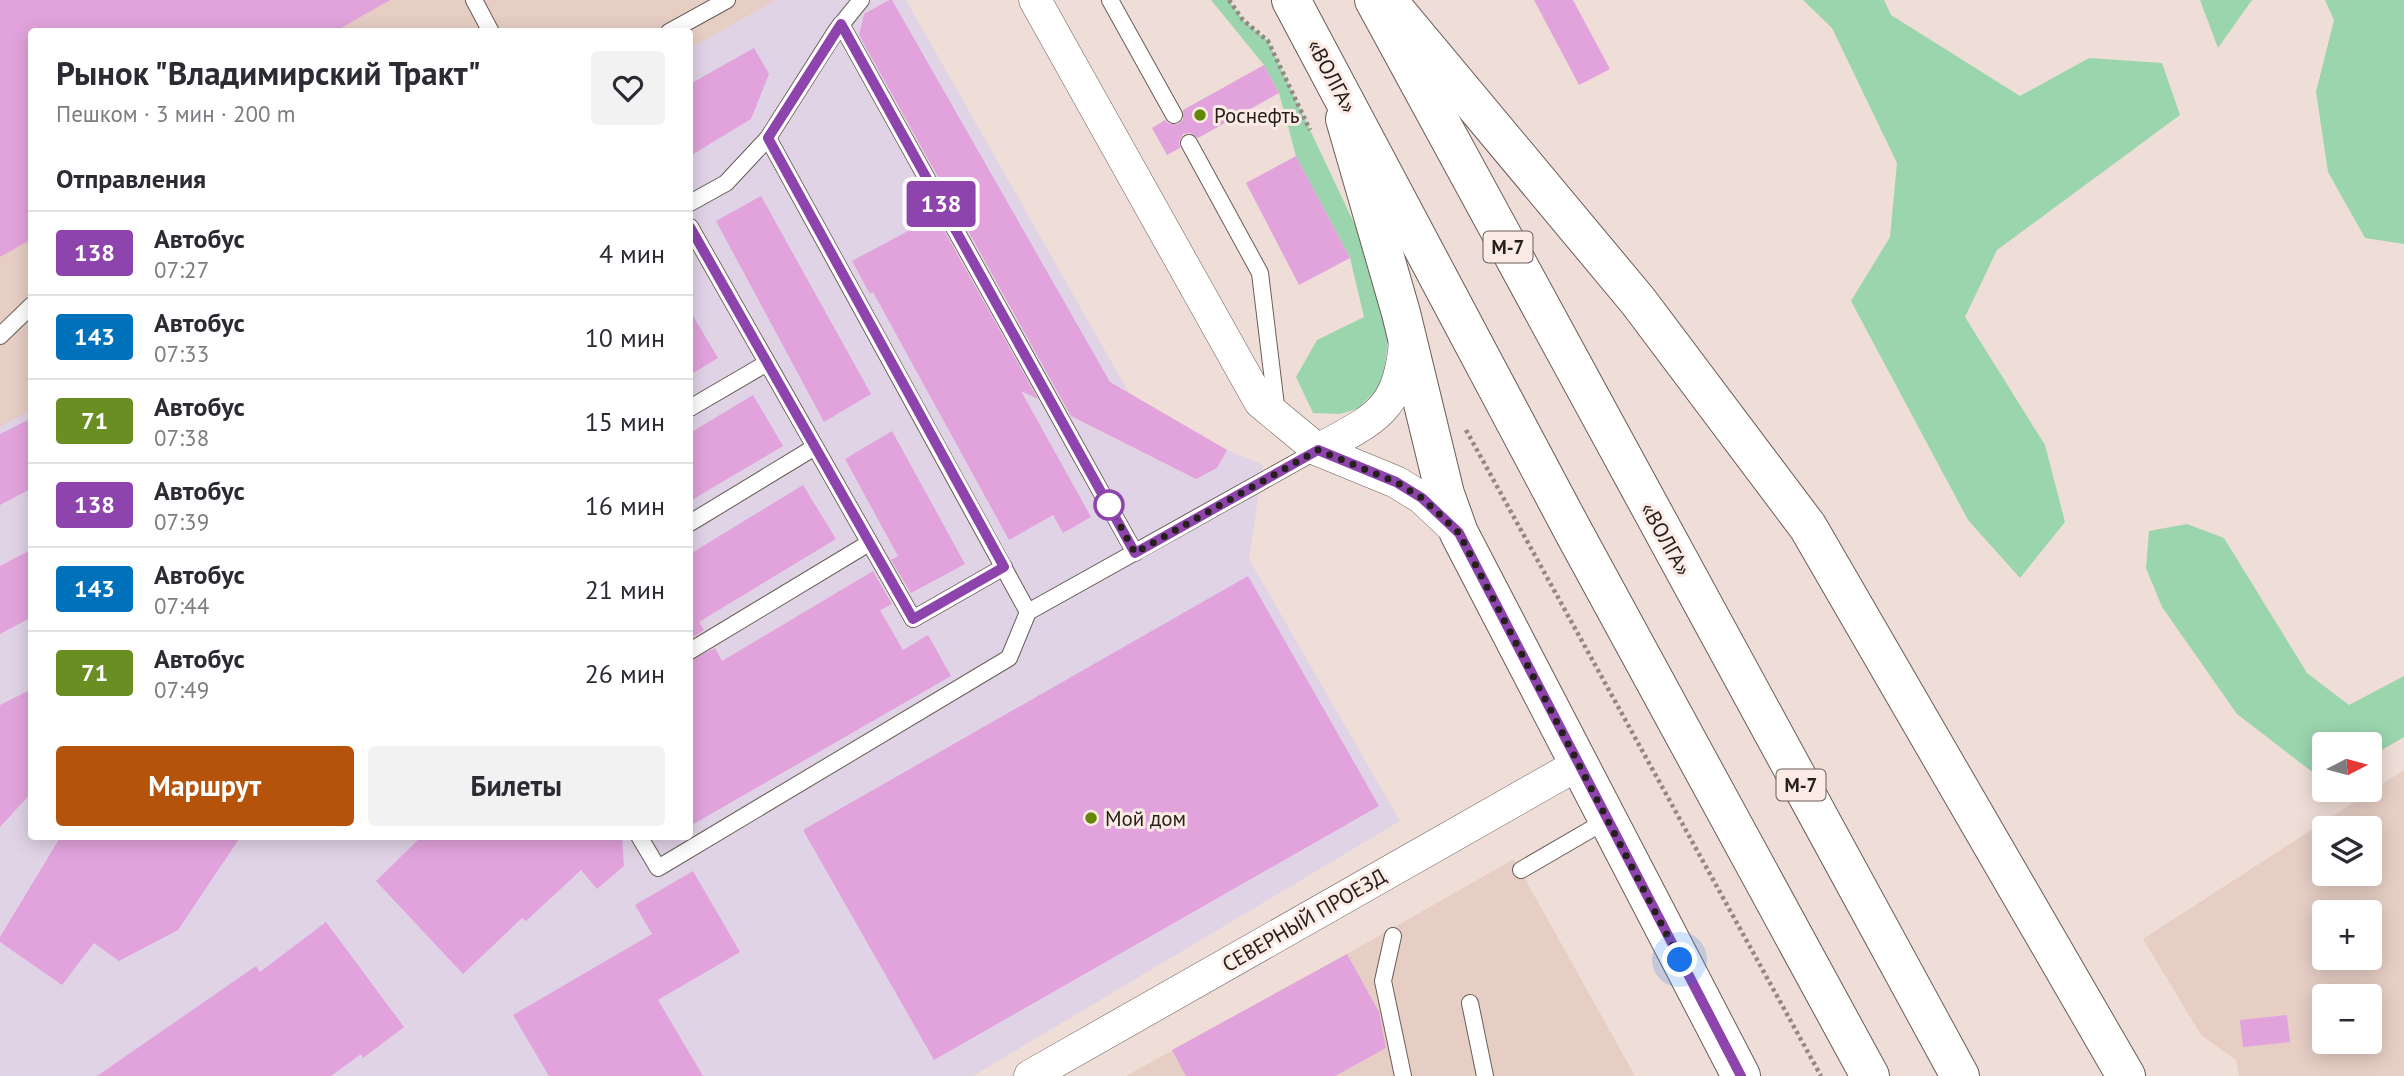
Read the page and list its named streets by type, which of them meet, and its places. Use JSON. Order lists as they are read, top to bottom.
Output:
{
  "streets": {
    "main road": ["«ВОЛГА»", "М-7"],
    "street": ["СЕВЕРНЫЙ ПРОЕЗД"]
  },
  "places": ["Роснефть", "Мой дом"],
  "lines": ["bus line 138"],
  "north": "right",
  "page": {
    "on_map": "138",
    "heading": [
      ["Рынок \"Владимирский Тракт\"", "Пешком · 3 мин · 200 m"],
      "Отправления"
    ],
    "list": [
      {
        "mark": "138",
        "name": "Автобус",
        "note": "07:27",
        "value": "4 мин"
      },
      {
        "mark": "143",
        "name": "Автобус",
        "note": "07:33",
        "value": "10 мин"
      },
      {
        "mark": "71",
        "name": "Автобус",
        "note": "07:38",
        "value": "15 мин"
      },
      {
        "mark": "138",
        "name": "Автобус",
        "note": "07:39",
        "value": "16 мин"
      },
      {
        "mark": "143",
        "name": "Автобус",
        "note": "07:44",
        "value": "21 мин"
      },
      {
        "mark": "71",
        "name": "Автобус",
        "note": "07:49",
        "value": "26 мин"
      }
    ],
    "map_buttons": ["+", "−"],
    "buttons": ["Маршрут", "Билеты"]
  }
}
